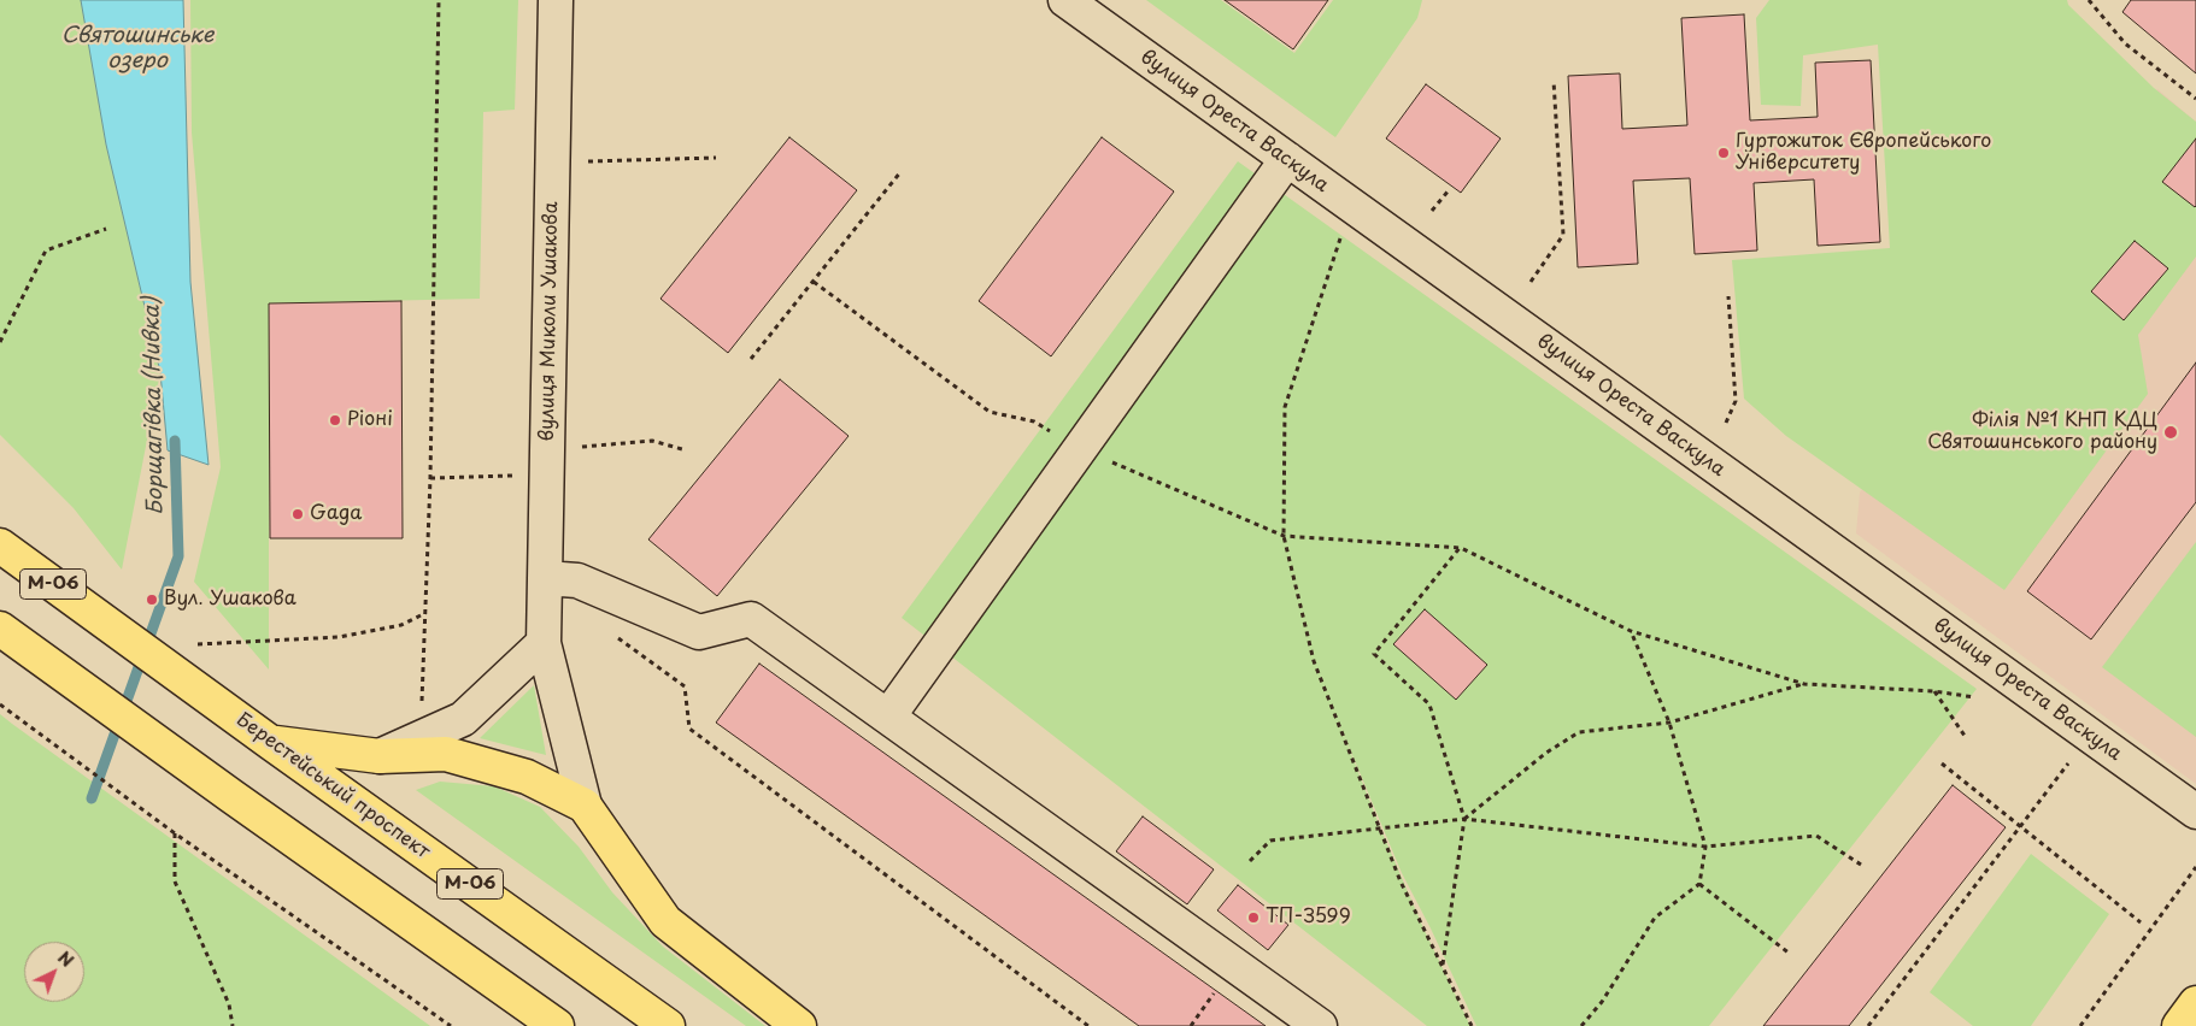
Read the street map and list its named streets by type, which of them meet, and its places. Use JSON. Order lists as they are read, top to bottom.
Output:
{
  "streets": {
    "main road": ["М-06", "Берестейський проспект"],
    "street": ["вулиця Ореста Васкула", "вулиця Миколи Ушакова"]
  },
  "water": ["Святошинське озеро", "Борщагівка (Нивка)"],
  "places": [
    "Гуртожиток Європейського Університету",
    "Ріоні",
    "Філія №1 КНП КДЦ Святошинського району",
    "Gaga",
    "Вул. Ушакова",
    "ТП-3599"
  ],
  "north": "top right"
}
